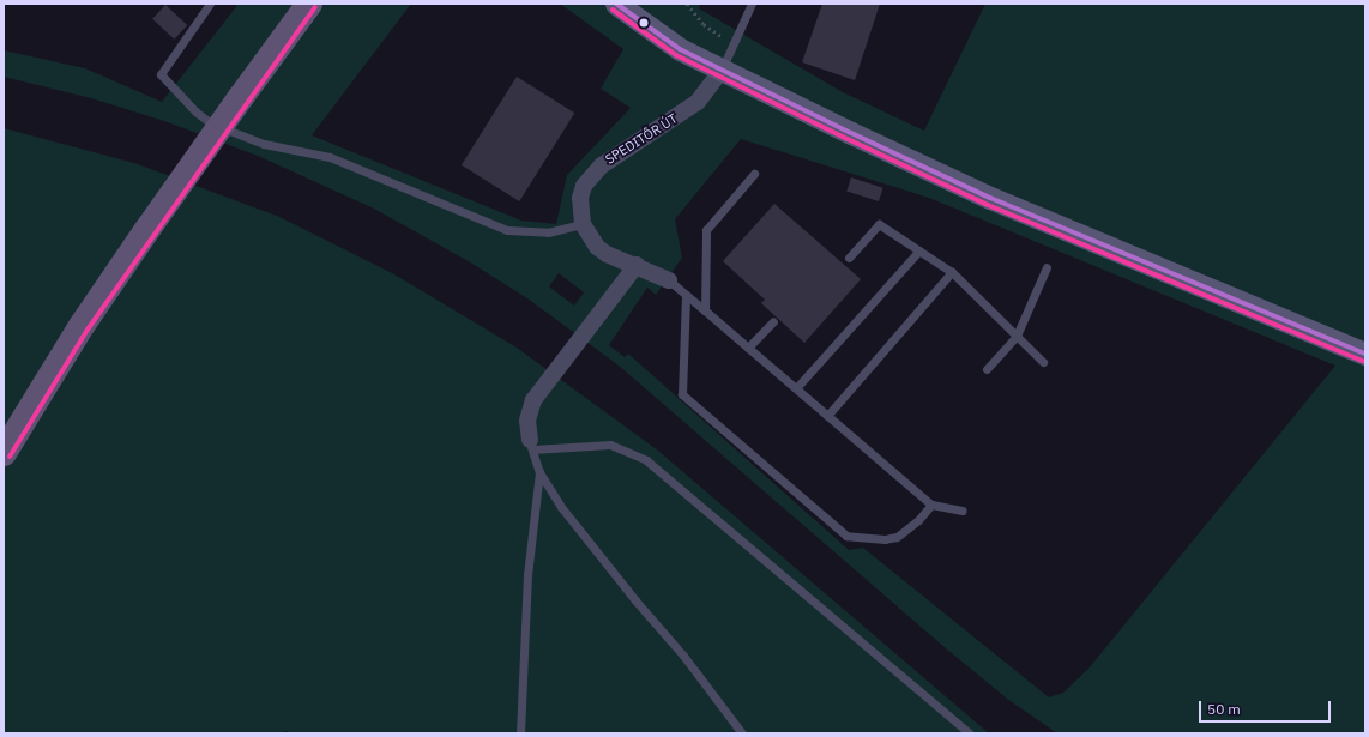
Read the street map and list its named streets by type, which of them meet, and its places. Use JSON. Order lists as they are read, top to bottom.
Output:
{
  "streets": {
    "street": ["SPEDITŐR ÚT"]
  },
  "scale_bar": "50 m"
}
